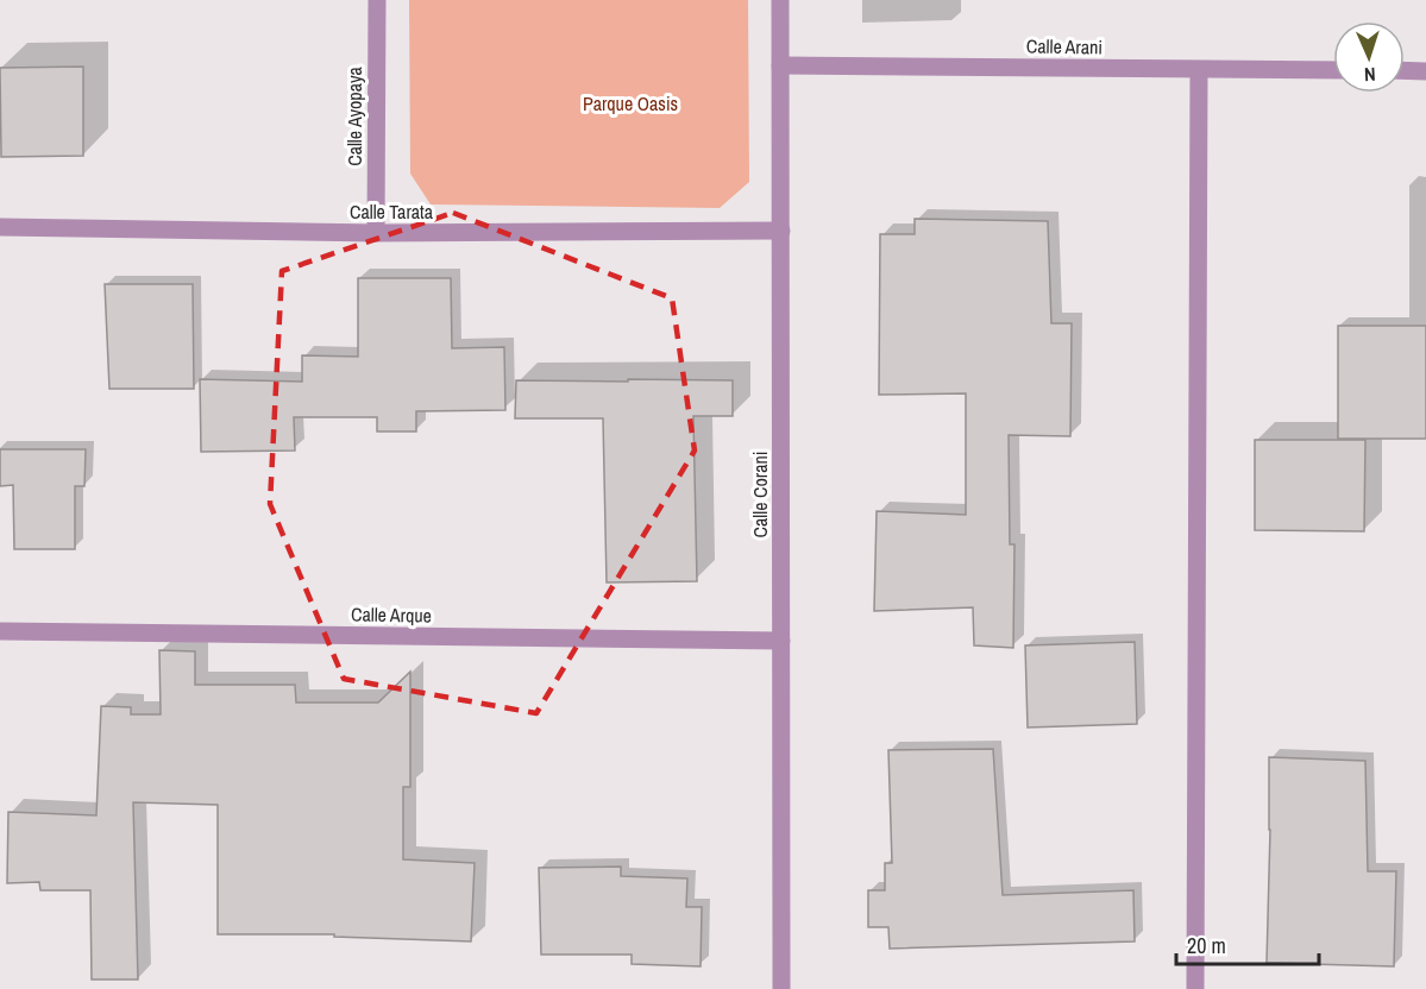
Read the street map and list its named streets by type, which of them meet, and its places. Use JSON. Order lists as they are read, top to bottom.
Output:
{
  "streets": {
    "street": [
      "Calle Arani",
      "Calle Ayopaya",
      "Calle Tarata",
      "Calle Corani",
      "Calle Arque"
    ]
  },
  "crossings": [
    ["Calle Arani", "Calle Corani"],
    ["Calle Ayopaya", "Calle Tarata"],
    ["Calle Tarata", "Calle Corani"],
    ["Calle Corani", "Calle Arque"]
  ],
  "parks": ["Parque Oasis"],
  "scale_bar": "20 m",
  "north": "bottom"
}
